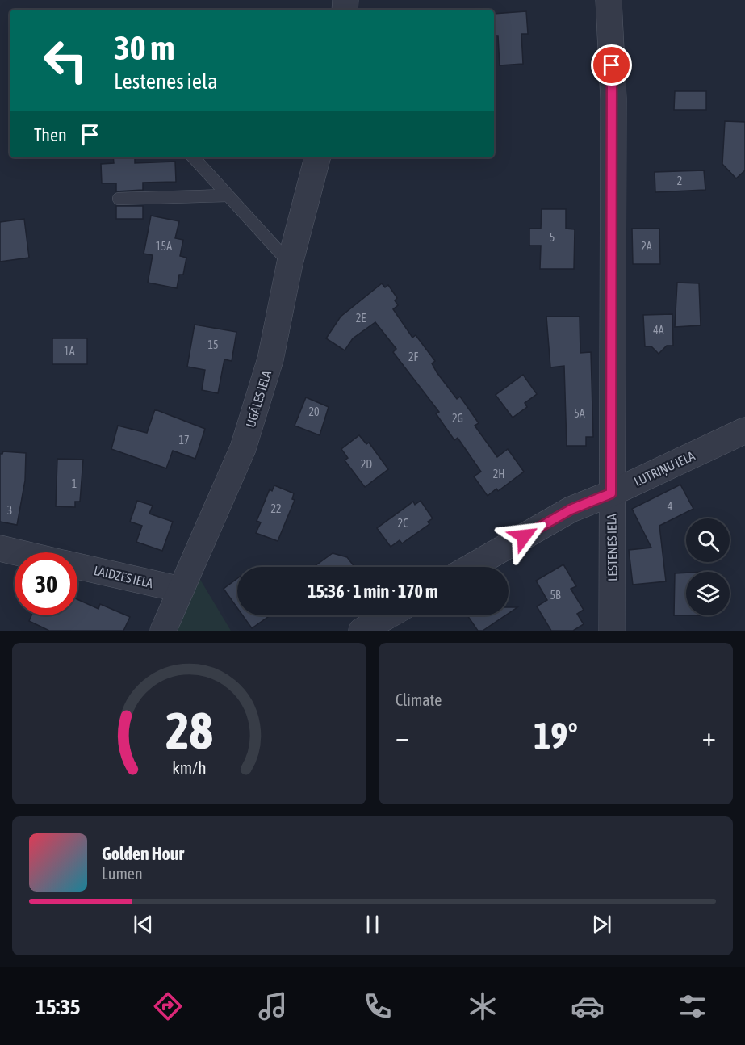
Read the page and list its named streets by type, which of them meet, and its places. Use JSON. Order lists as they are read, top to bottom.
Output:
{
  "streets": {
    "street": [
      "UGĀLES IELA",
      "LUTRIŅU IELA",
      "LESTENES IELA",
      "LAIDZES IELA"
    ]
  },
  "crossings": [
    ["UGĀLES IELA", "LAIDZES IELA"],
    ["LUTRIŅU IELA", "LESTENES IELA"]
  ],
  "house_numbers": [
    "2",
    "5",
    "15A",
    "2A",
    "2E",
    "4A",
    "15",
    "1A",
    "2F",
    "20",
    "5A",
    "2G",
    "17",
    "2D",
    "2H",
    "1",
    "4",
    "22",
    "3",
    "2C",
    "5B"
  ],
  "page": {
    "turn": ["30 m", "Lestenes iela"],
    "then": "Then",
    "limit": "30",
    "trip": "15:36 · 1 min · 170 m",
    "tile": "Climate",
    "heat": ["−", "19°", "+"],
    "song": ["Golden Hour", "Lumen"],
    "tabs": "15:35",
    "gauge": ["28", "km/h"]
  }
}
